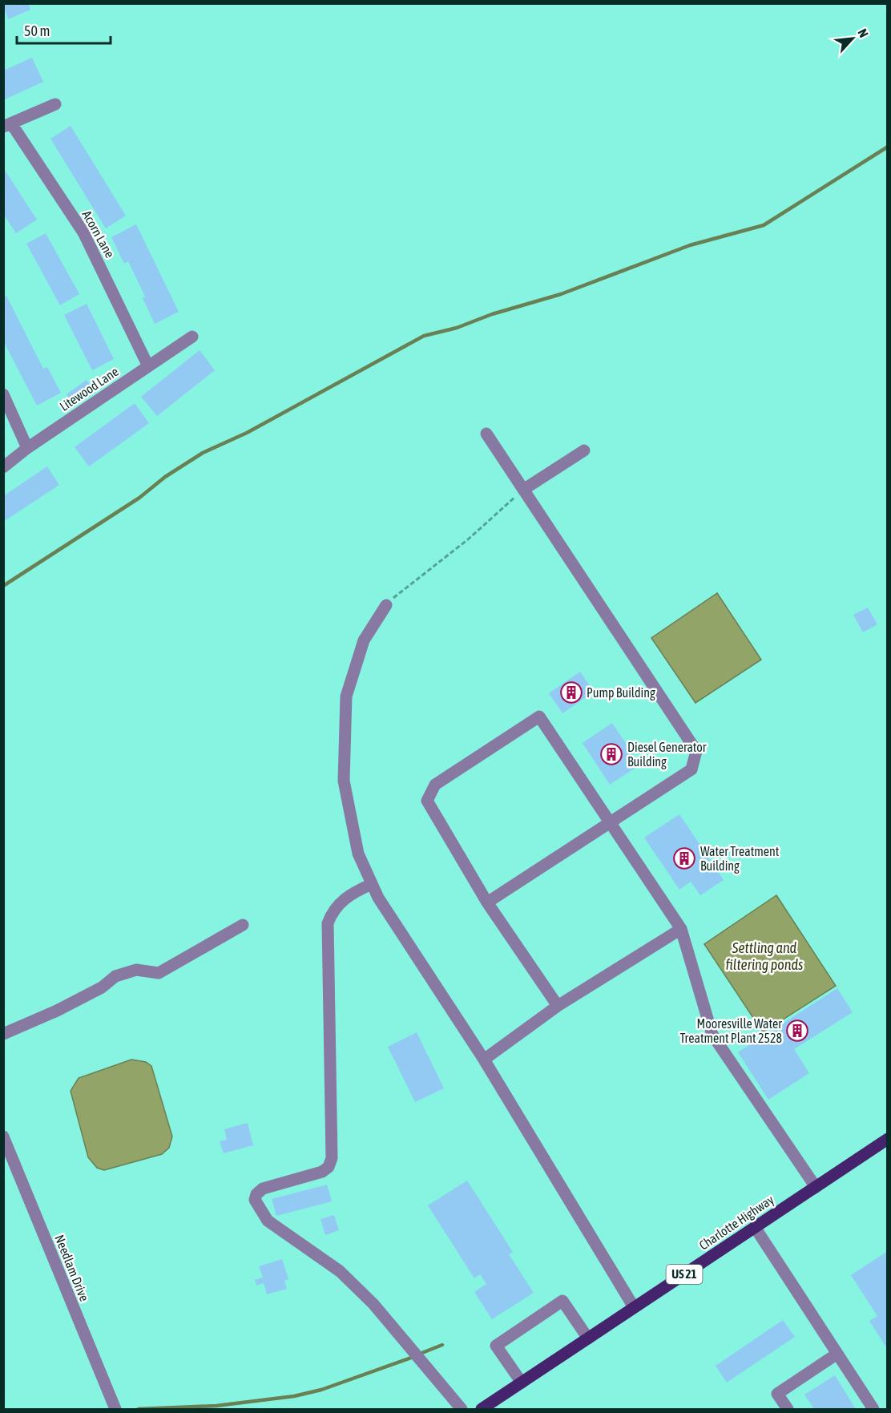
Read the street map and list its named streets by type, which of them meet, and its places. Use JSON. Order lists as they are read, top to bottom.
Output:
{
  "streets": {
    "main road": ["Charlotte Highway", "US 21"],
    "street": ["Acorn Lane", "Litewood Lane", "Needlam Drive"]
  },
  "crossings": [
    ["Acorn Lane", "Litewood Lane"]
  ],
  "water": ["Settling and filtering ponds"],
  "places": {
    "building": [
      "Pump Building",
      "Diesel Generator Building",
      "Water Treatment Building",
      "Mooresville Water Treatment Plant 2528"
    ]
  },
  "scale_bar": "50 m",
  "north": "top right"
}
